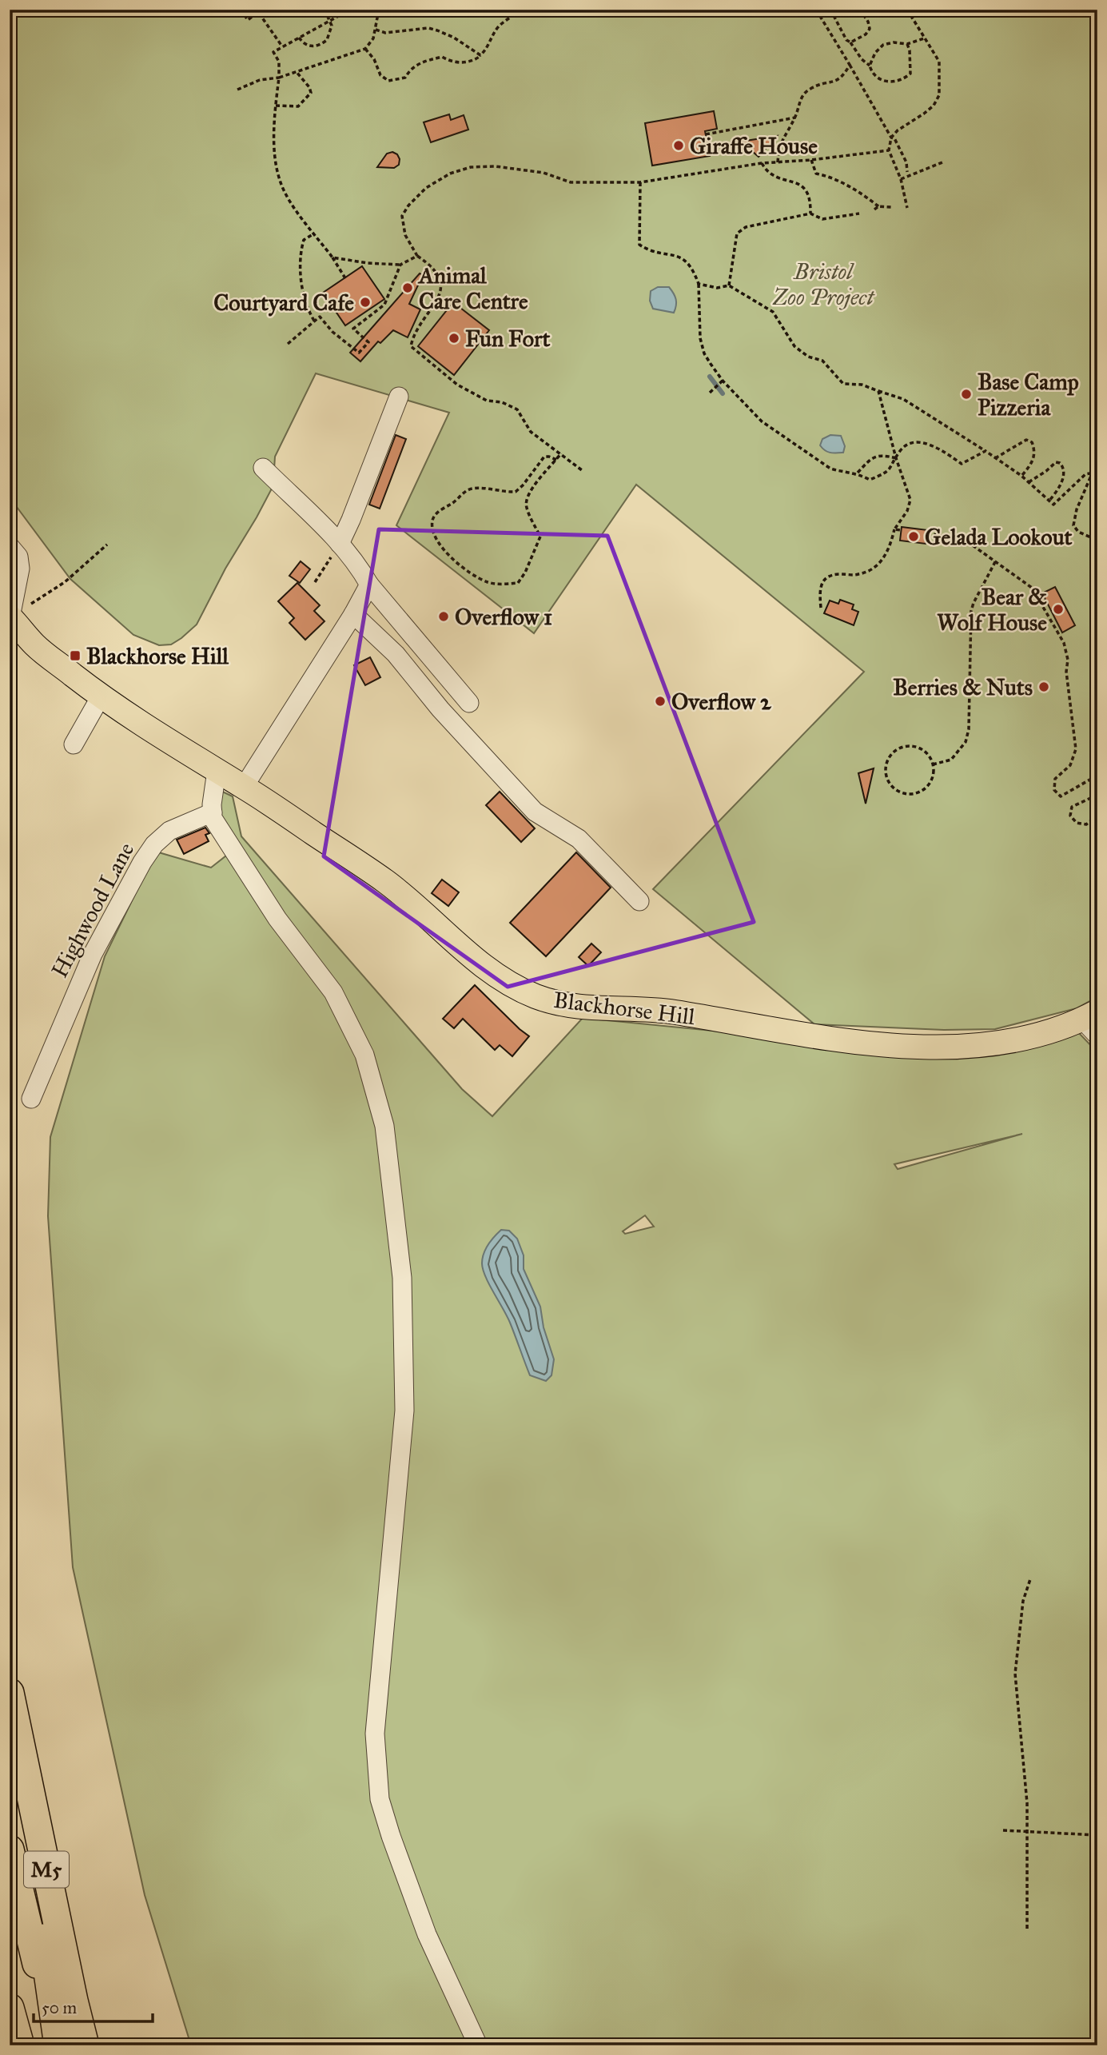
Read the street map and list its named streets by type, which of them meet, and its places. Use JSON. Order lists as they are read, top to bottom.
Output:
{
  "streets": {
    "highway": ["M5"],
    "main road": ["Blackhorse Hill"],
    "street": ["Highwood Lane"]
  },
  "parks": ["Bristol Zoo Project"],
  "places": {
    "other": [
      "Giraffe House",
      "Animal Care Centre",
      "Courtyard Cafe",
      "Fun Fort",
      "Base Camp Pizzeria",
      "Gelada Lookout",
      "Bear & Wolf House",
      "Overflow 1",
      "Berries & Nuts",
      "Overflow 2"
    ],
    "transit": ["Blackhorse Hill"]
  },
  "scale_bar": "50 m"
}
